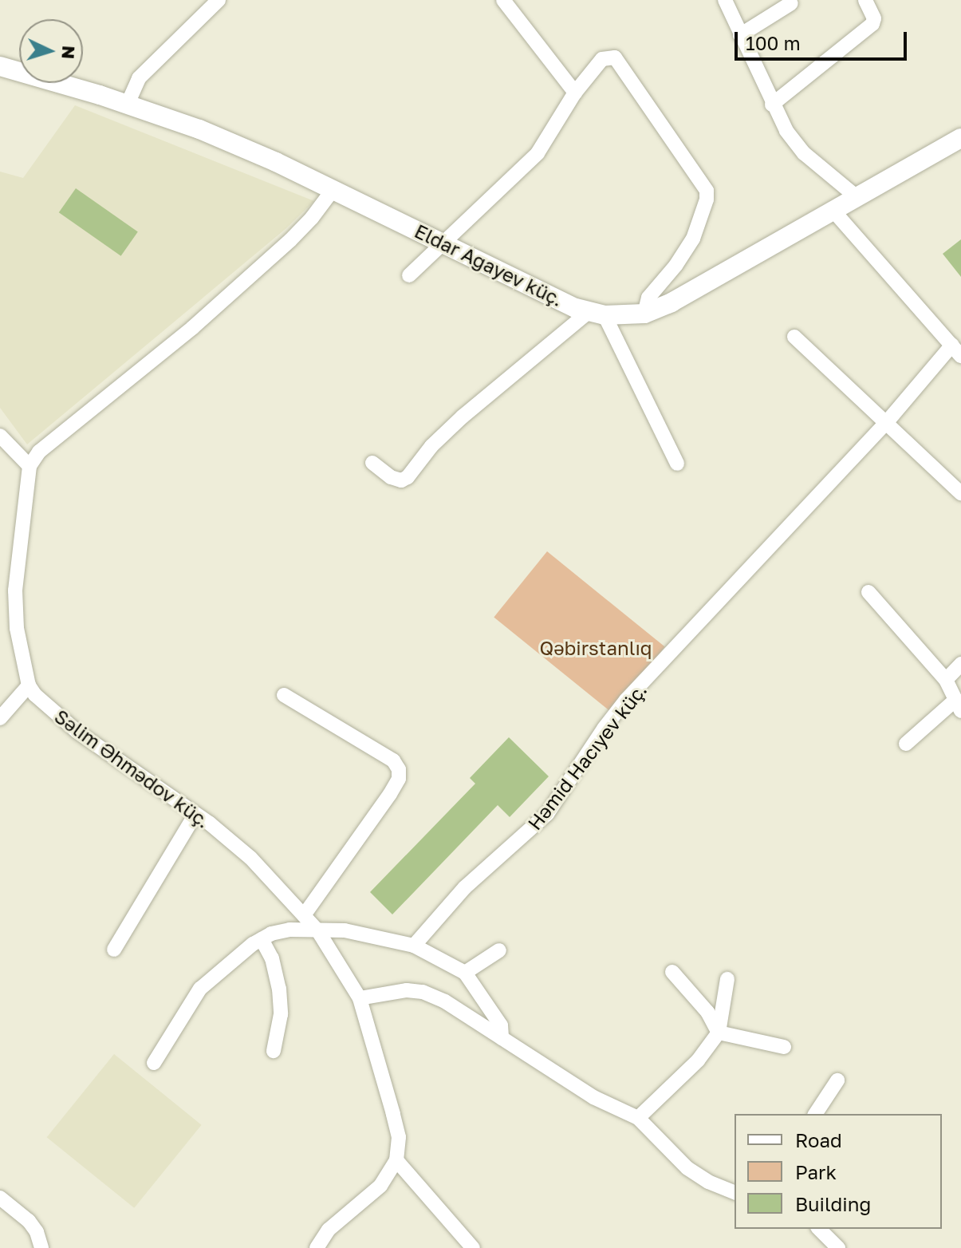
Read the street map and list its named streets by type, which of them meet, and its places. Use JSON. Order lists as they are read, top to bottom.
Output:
{
  "streets": {
    "main road": ["Eldar Ağayev küç."],
    "street": ["Həmid Hacıyev küç.", "Səlim Əhmədov küç."]
  },
  "parks": ["Qəbirstanlıq"],
  "legend": ["Road", "Park", "Building"],
  "scale_bar": "100 m",
  "north": "right"
}
